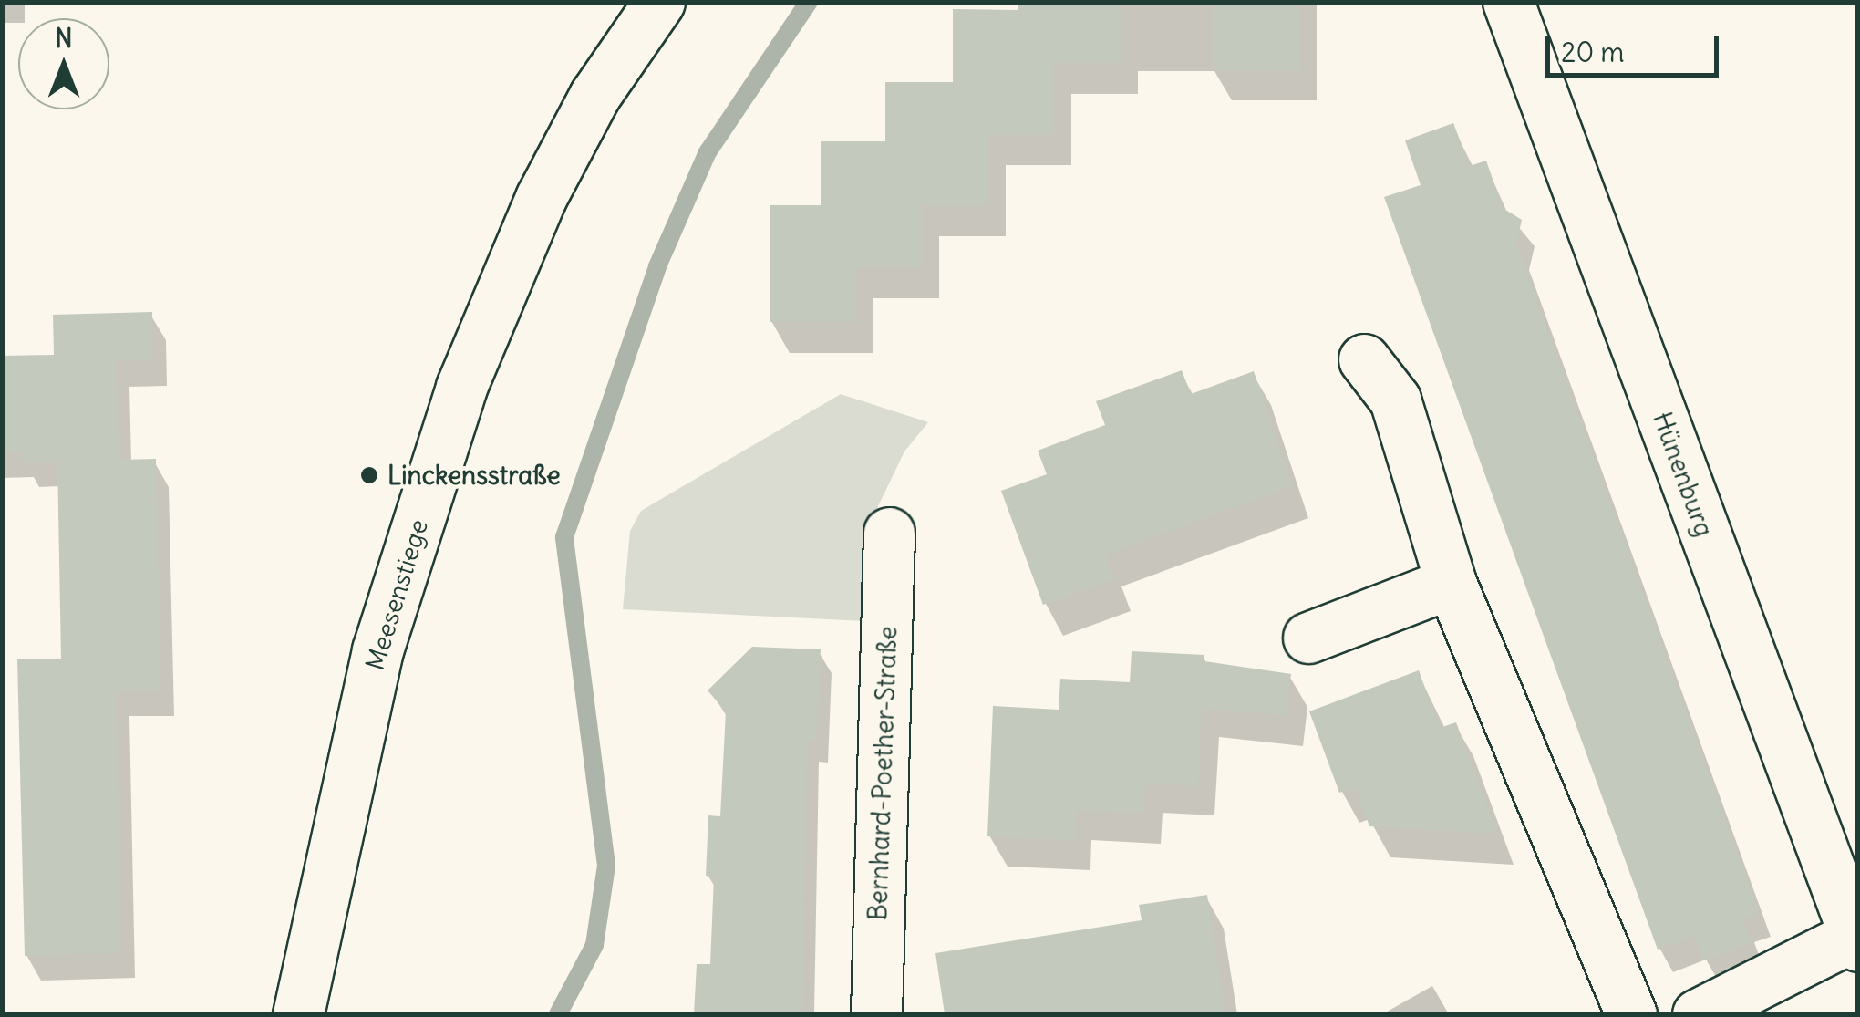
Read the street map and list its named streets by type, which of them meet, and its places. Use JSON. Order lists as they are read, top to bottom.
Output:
{
  "streets": {
    "street": ["Hünenburg", "Meesenstiege", "Bernhard-Poether-Straße"]
  },
  "places": ["Linckensstraße"],
  "scale_bar": "20 m",
  "north": "top"
}
